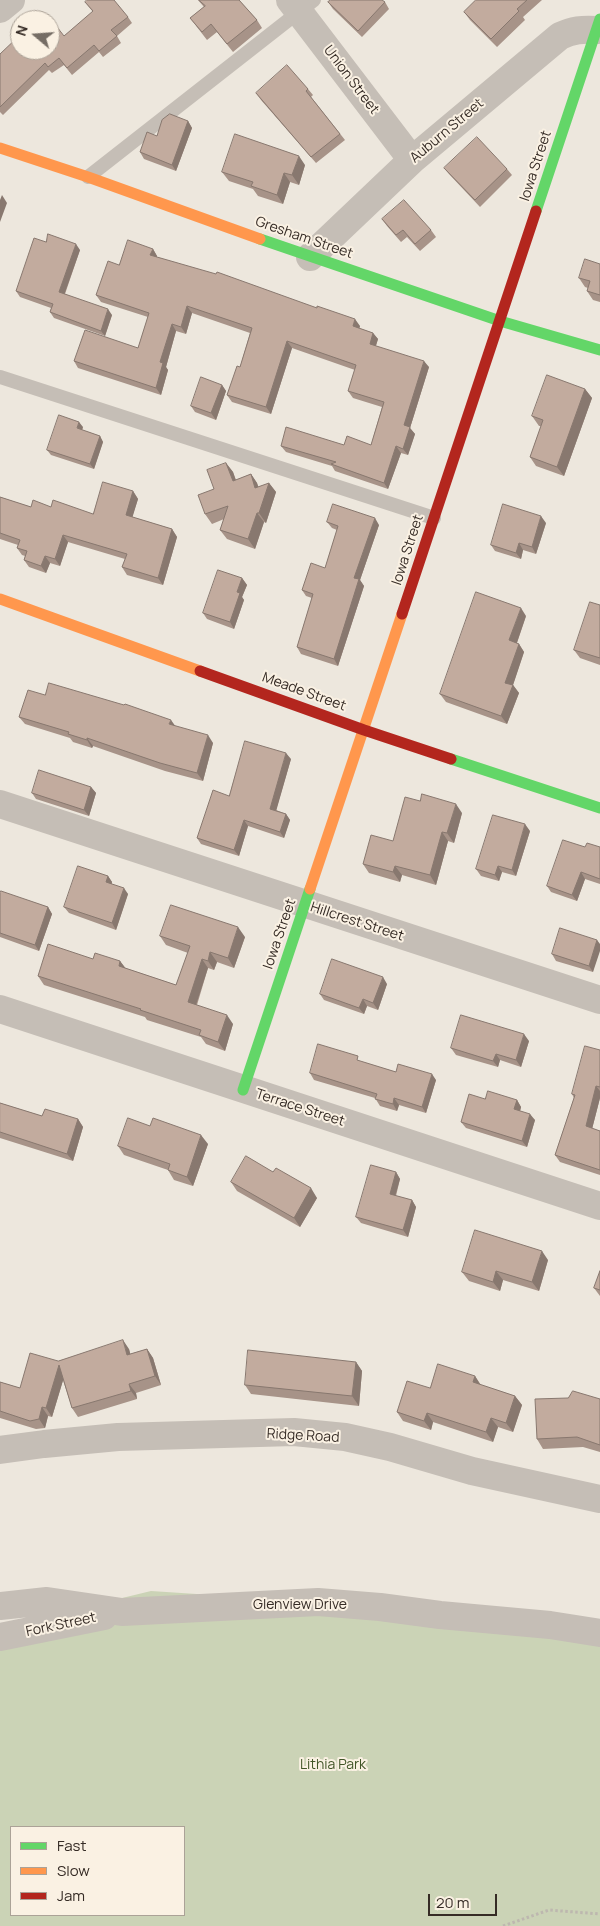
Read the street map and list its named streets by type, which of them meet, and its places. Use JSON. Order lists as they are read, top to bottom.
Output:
{
  "streets": {
    "street": [
      "Union Street",
      "Auburn Street",
      "Iowa Street",
      "Gresham Street",
      "Meade Street",
      "Hillcrest Street",
      "Terrace Street",
      "Ridge Road",
      "Glenview Drive",
      "Fork Street"
    ]
  },
  "crossings": [
    ["Union Street", "Auburn Street"],
    ["Auburn Street", "Iowa Street"],
    ["Auburn Street", "Gresham Street"],
    ["Iowa Street", "Gresham Street"],
    ["Iowa Street", "Meade Street"],
    ["Iowa Street", "Hillcrest Street"],
    ["Iowa Street", "Terrace Street"],
    ["Glenview Drive", "Fork Street"]
  ],
  "parks": ["Lithia Park"],
  "legend": ["Fast", "Slow", "Jam"],
  "scale_bar": "20 m",
  "north": "left"
}
